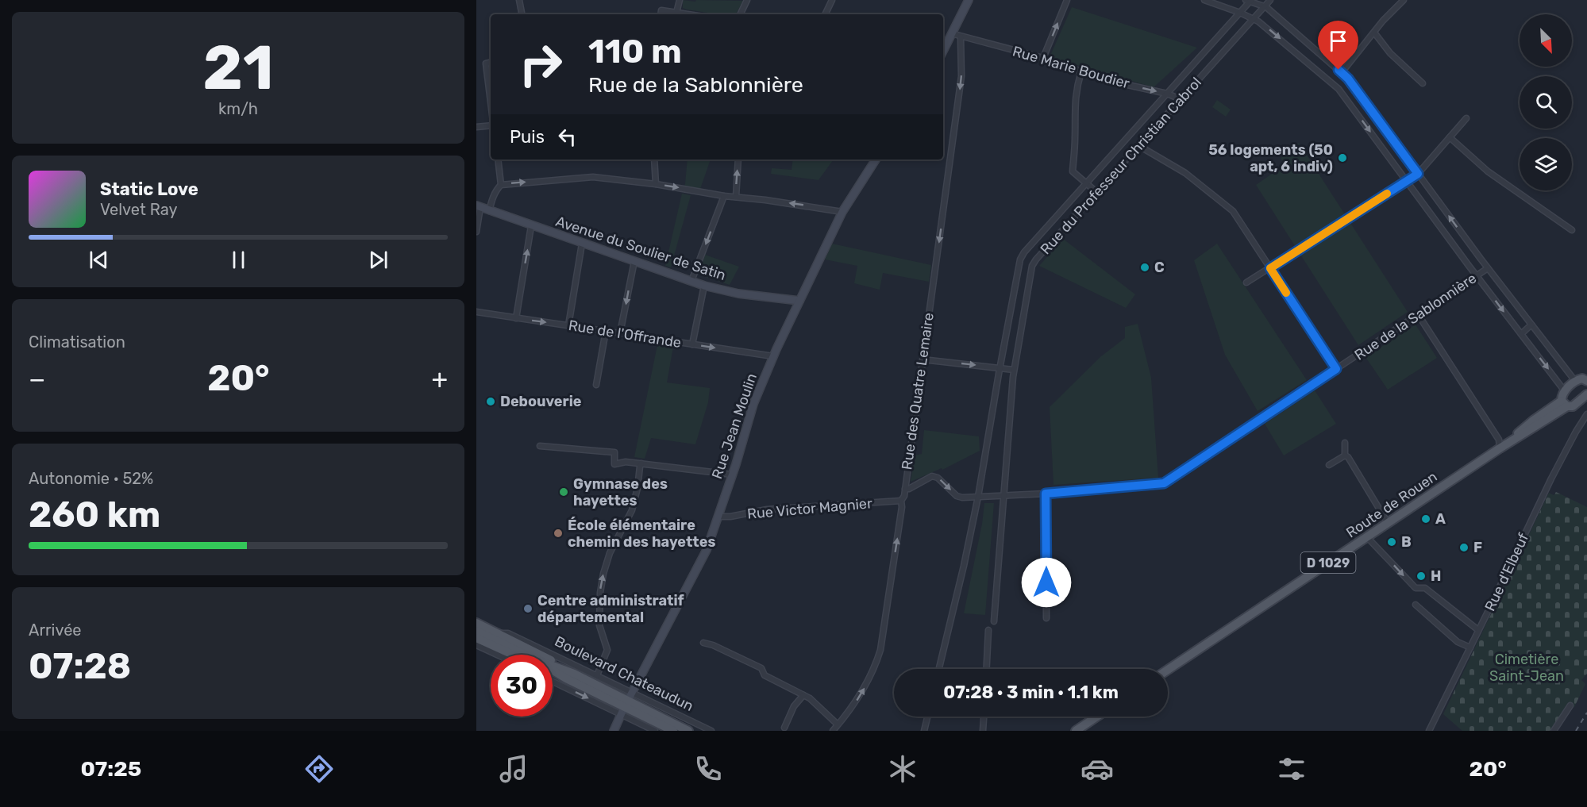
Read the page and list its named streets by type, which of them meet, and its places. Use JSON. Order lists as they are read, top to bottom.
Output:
{
  "streets": {
    "main road": [
      "Avenue du Soulier de Satin",
      "Rue Jean Moulin",
      "Route de Rouen",
      "D 1029",
      "Boulevard Chateaudun"
    ],
    "street": [
      "Rue Marie Boudier",
      "Rue du Professeur Christian Cabrol",
      "Rue de la Sablonnière",
      "Rue de l'Offrande",
      "Rue des Quatre Lemaire",
      "Rue Victor Magnier",
      "Rue d'Elbeuf"
    ]
  },
  "crossings": [
    ["Rue Marie Boudier", "Rue du Professeur Christian Cabrol"],
    ["Rue Marie Boudier", "Rue des Quatre Lemaire"],
    ["Rue du Professeur Christian Cabrol", "Rue de la Sablonnière"],
    ["Avenue du Soulier de Satin", "Rue Jean Moulin"],
    ["Rue de la Sablonnière", "Rue des Quatre Lemaire"],
    ["Rue de l'Offrande", "Rue Jean Moulin"],
    ["Rue des Quatre Lemaire", "Rue Victor Magnier"],
    ["Rue Jean Moulin", "Rue Victor Magnier"],
    ["Rue Jean Moulin", "Boulevard Chateaudun"]
  ],
  "one_way": ["Rue Marie Boudier", "Rue de l'Offrande"],
  "parks": ["Cimetière Saint-Jean"],
  "places": [
    "56 logements (50 apt, 6 indiv)",
    "C",
    "Debouverie",
    "Gymnase des hayettes",
    "A",
    "École élémentaire chemin des hayettes",
    "B",
    "F",
    "H",
    "Centre administratif départemental"
  ],
  "north": "bottom right",
  "page": {
    "tile": [
      ["21", "km/h"],
      "Climatisation",
      ["Autonomie · 52%", "260 km"],
      ["Arrivée", "07:28"]
    ],
    "turn": ["110 m", "Rue de la Sablonnière"],
    "then": "Puis",
    "song": ["Static Love", "Velvet Ray"],
    "heat": ["−", "20°", "+"],
    "limit": "30",
    "trip": "07:28 · 3 min · 1.1 km",
    "tabs": ["07:25", "20°"]
  }
}
